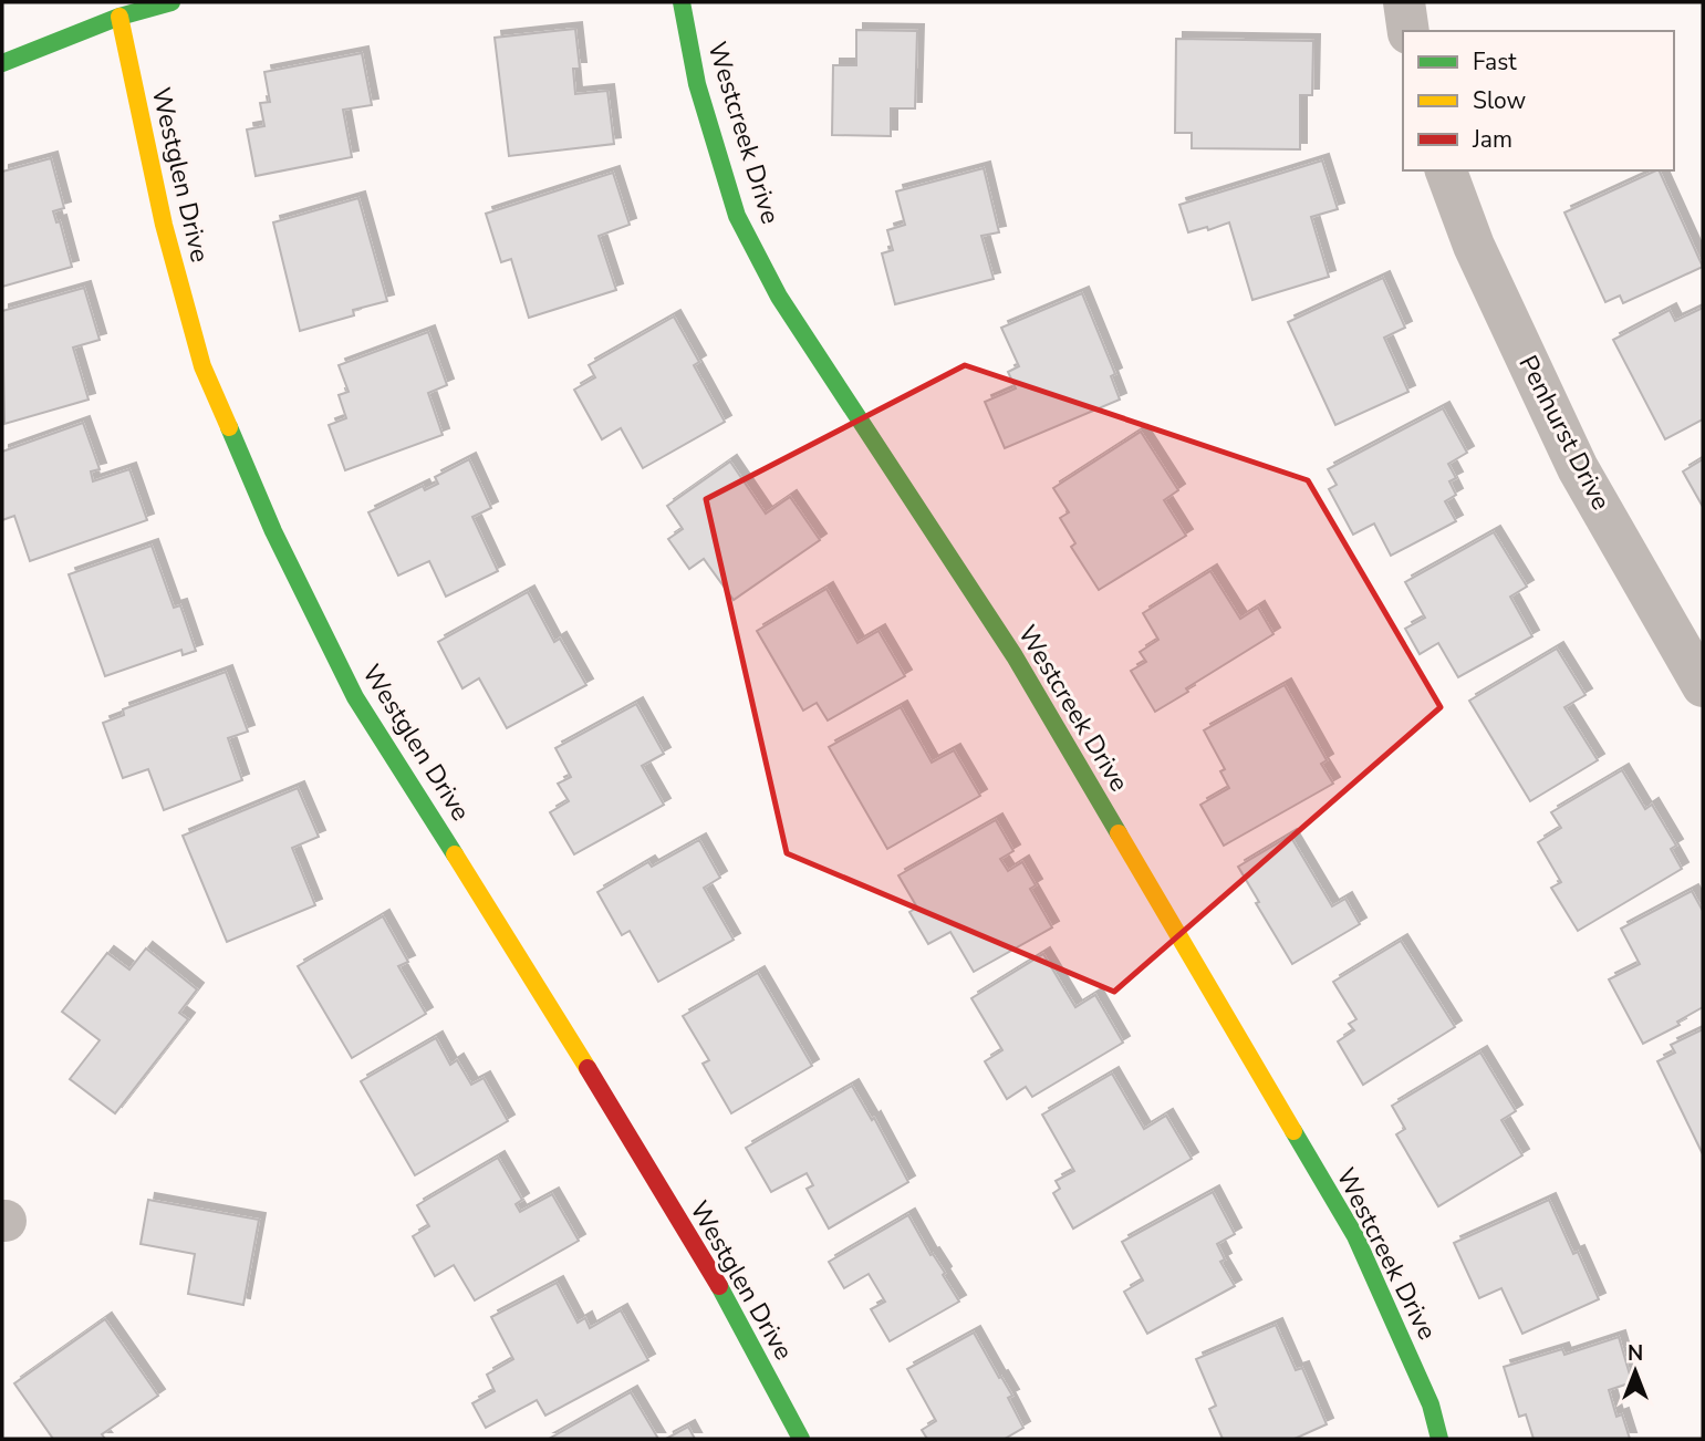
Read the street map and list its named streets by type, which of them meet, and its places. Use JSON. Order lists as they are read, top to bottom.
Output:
{
  "streets": {
    "street": ["Westcreek Drive", "Westglen Drive", "Penhurst Drive"]
  },
  "legend": ["Fast", "Slow", "Jam"],
  "north": "top"
}
